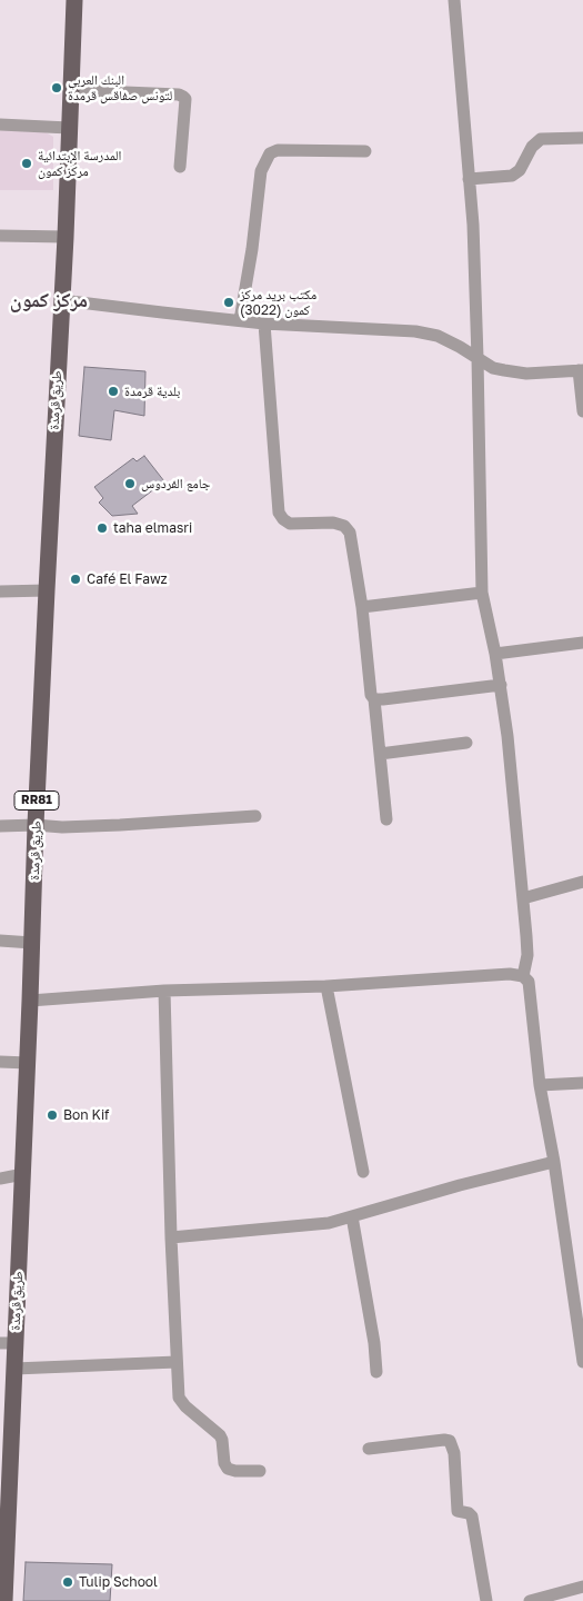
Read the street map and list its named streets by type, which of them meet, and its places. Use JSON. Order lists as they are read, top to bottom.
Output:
{
  "streets": {
    "main road": ["طريق قرمدة", "RR81"]
  },
  "districts": ["مركز كمون"],
  "places": [
    "البنك العربي لتونس صفاقس قرمدة",
    "المدرسة الإبتدائية مركز كمون",
    "مكتب بريد مركز كمون (3022)",
    "بلدية قرمدة",
    "جامع الفردوس",
    "taha elmasri",
    "Café El Fawz",
    "Bon Kif",
    "Tulip School"
  ]
}
